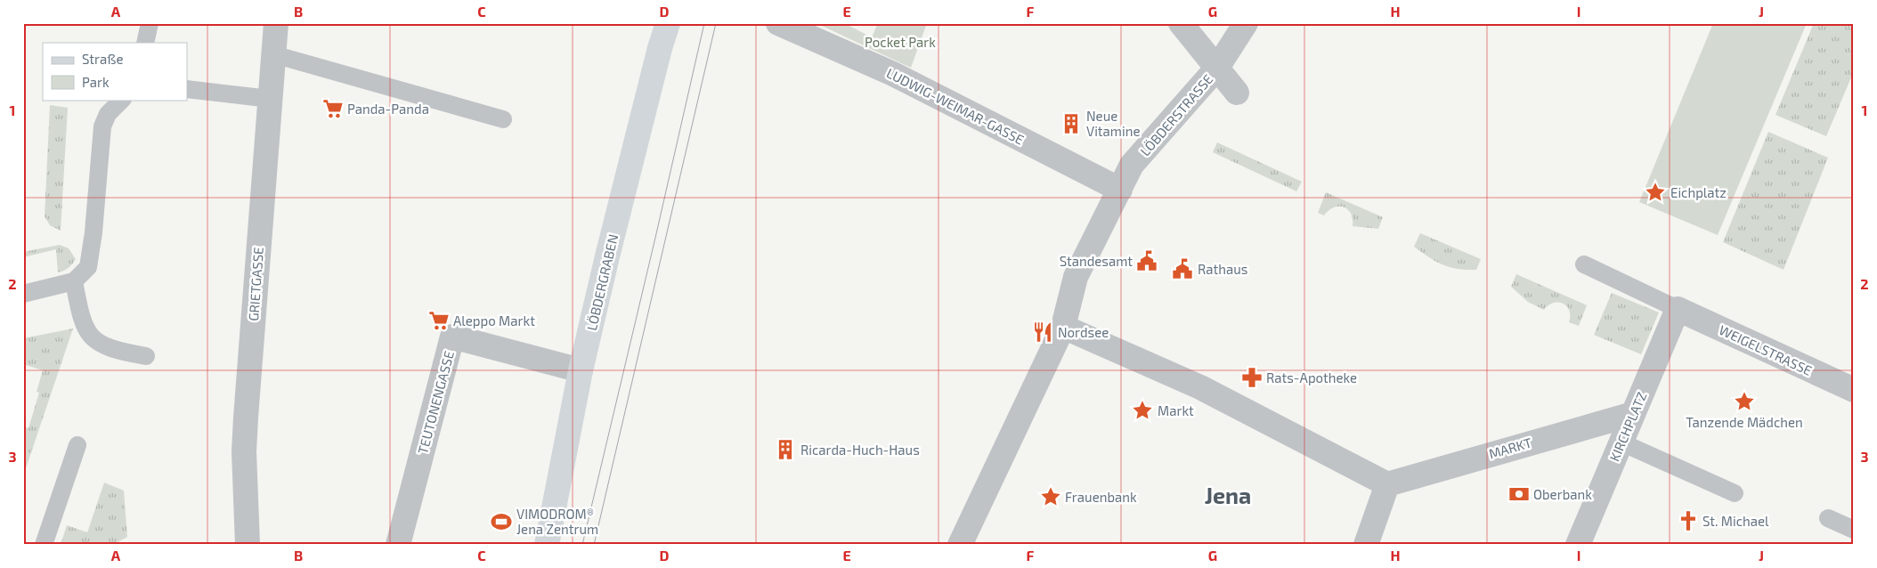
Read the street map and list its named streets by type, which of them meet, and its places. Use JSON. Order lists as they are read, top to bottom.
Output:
{
  "streets": {
    "street": [
      "LUDWIG-WEIMAR-GASSE",
      "LÖBDERSTRASSE",
      "LÖBDERGRABEN",
      "GRIETGASSE",
      "WEIGELSTRASSE",
      "TEUTONENGASSE",
      "KIRCHPLATZ",
      "MARKT"
    ]
  },
  "crossings": [
    ["LUDWIG-WEIMAR-GASSE", "LÖBDERSTRASSE"],
    ["LÖBDERGRABEN", "TEUTONENGASSE"],
    ["WEIGELSTRASSE", "KIRCHPLATZ"],
    ["KIRCHPLATZ", "MARKT"]
  ],
  "districts": ["Jena"],
  "parks": ["Pocket Park"],
  "places": {
    "supermarket": ["Panda-Panda", "Aleppo Markt"],
    "building": ["Neue Vitamine", "Ricarda-Huch-Haus"],
    "place": [
      "Eichplatz",
      "Tanzende Mädchen",
      "Markt",
      "Frauenbank"
    ],
    "public building": ["Standesamt", "Rathaus"],
    "restaurant": ["Nordsee"],
    "pharmacy": ["Rats-Apotheke"],
    "bank": ["Oberbank"],
    "church": ["St. Michael"],
    "sports": ["VIMODROM® Jena Zentrum"]
  },
  "legend": ["Straße", "Park"],
  "grid": {
    "columns": [
      "A",
      "B",
      "C",
      "D",
      "E",
      "F",
      "G",
      "H",
      "I",
      "J"
    ],
    "rows": ["1", "2", "3"]
  }
}
